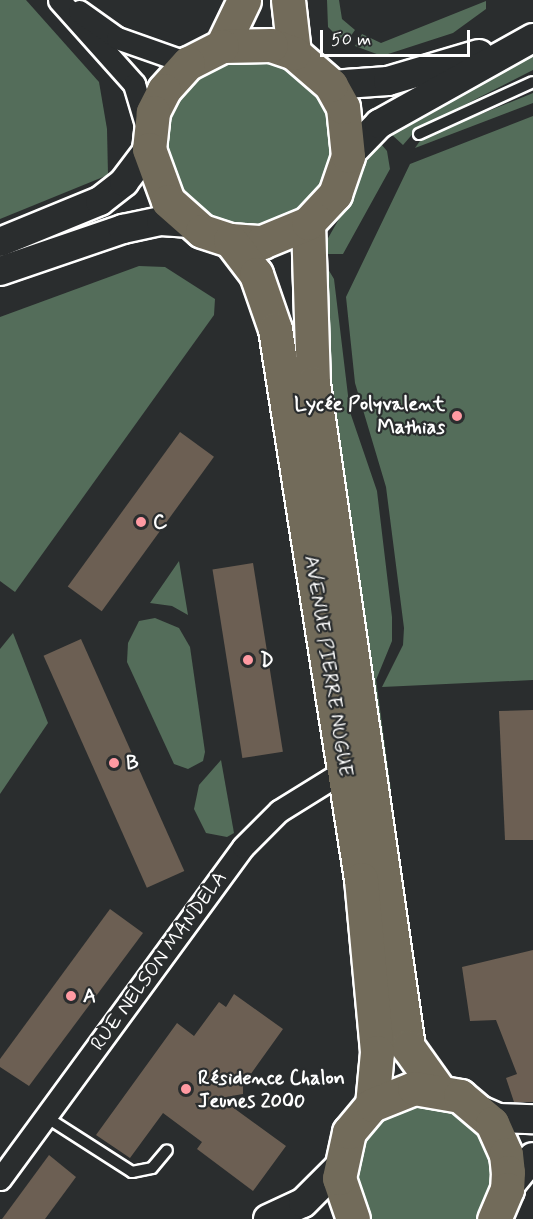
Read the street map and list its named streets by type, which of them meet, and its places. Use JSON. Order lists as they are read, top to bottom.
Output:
{
  "streets": {
    "main road": ["AVENUE PIERRE NUGUE"],
    "street": ["RUE NELSON MANDELA"]
  },
  "crossings": [
    ["AVENUE PIERRE NUGUE", "RUE NELSON MANDELA"]
  ],
  "places": [
    "Lycée Polyvalent Mathias",
    "C",
    "D",
    "B",
    "A",
    "Résidence Chalon Jeunes 2000"
  ],
  "scale_bar": "50 m"
}
